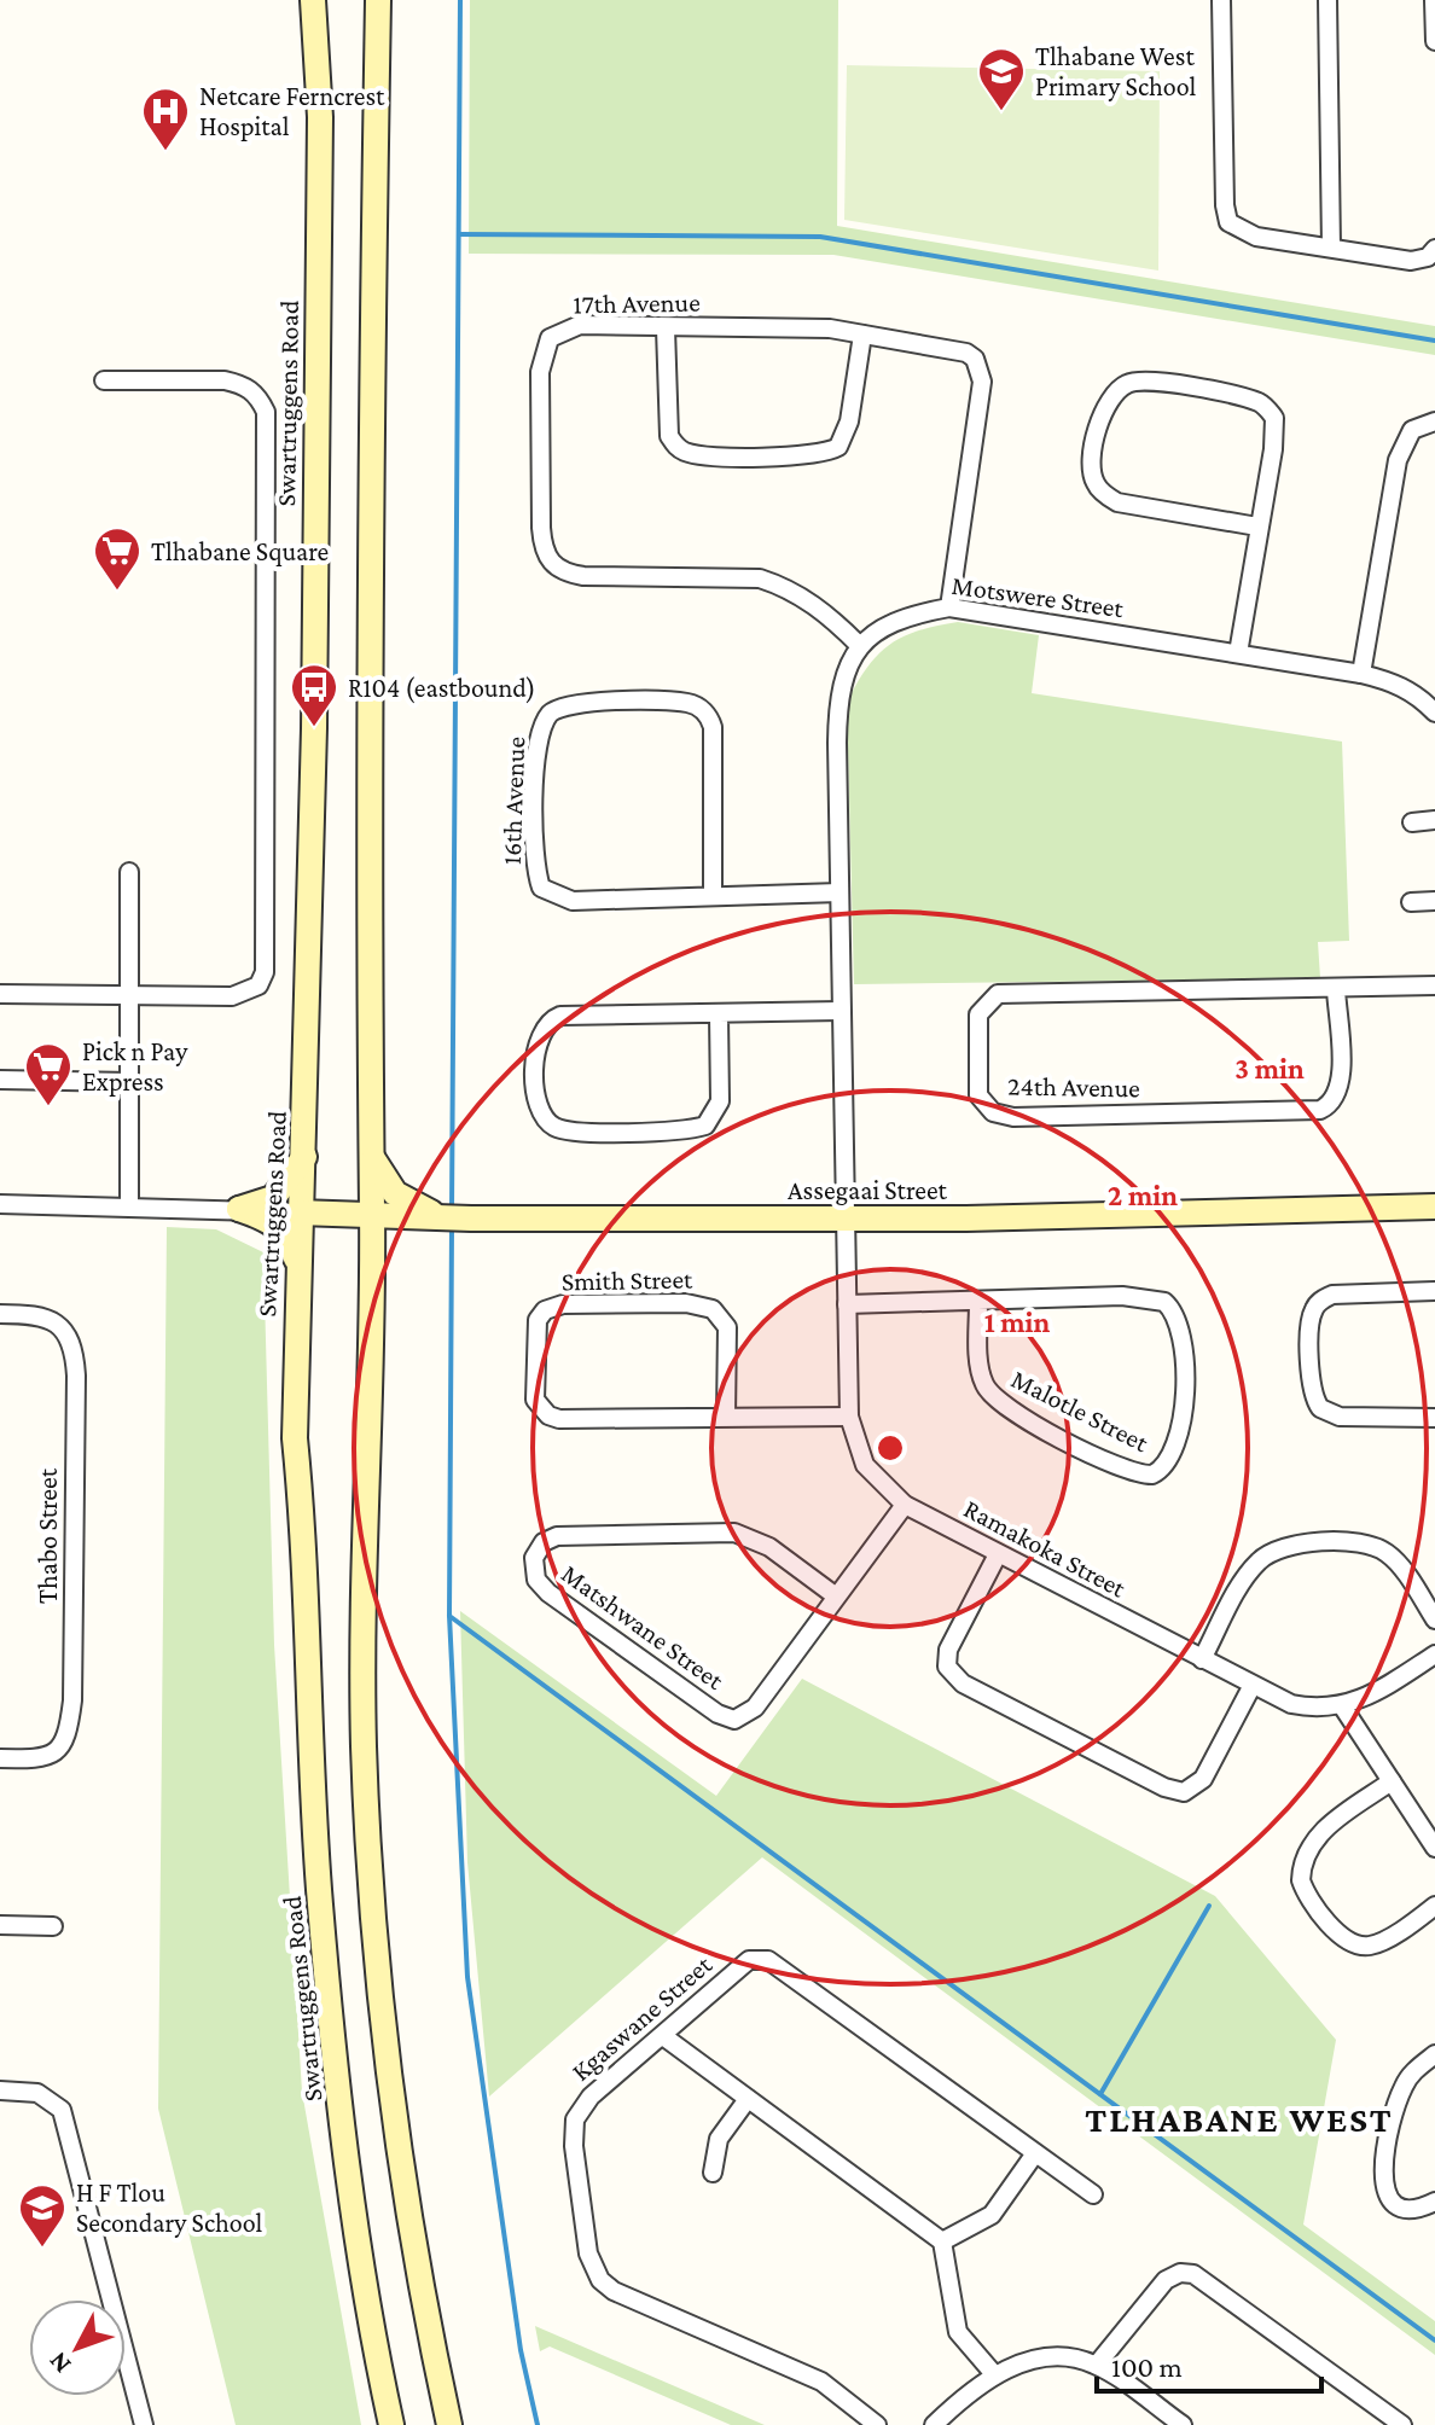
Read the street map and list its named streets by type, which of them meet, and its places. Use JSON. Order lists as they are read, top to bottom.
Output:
{
  "streets": {
    "main road": ["Swartruggens Road", "Assegaai Street"],
    "street": [
      "17th Avenue",
      "Motswere Street",
      "16th Avenue",
      "24th Avenue",
      "Smith Street",
      "Malotle Street",
      "Thabo Street",
      "Ramakoka Street",
      "Matshwane Street",
      "Kgaswane Street"
    ]
  },
  "crossings": [
    ["17th Avenue", "Motswere Street"],
    ["Swartruggens Road", "Assegaai Street"],
    ["Assegaai Street", "Ramakoka Street"],
    ["Smith Street", "Ramakoka Street"],
    ["Malotle Street", "Ramakoka Street"],
    ["Ramakoka Street", "Matshwane Street"]
  ],
  "districts": ["TLHABANE WEST"],
  "places": {
    "school or university": ["Tlhabane West Primary School", "H F Tlou Secondary School"],
    "hospital": ["Netcare Ferncrest Hospital"],
    "supermarket": ["Tlhabane Square", "Pick n Pay Express"],
    "bus stop": ["R104 (eastbound)"]
  },
  "scale_bar": "100 m",
  "north": "bottom left",
  "rings": ["3 min", "2 min", "1 min"]
}
